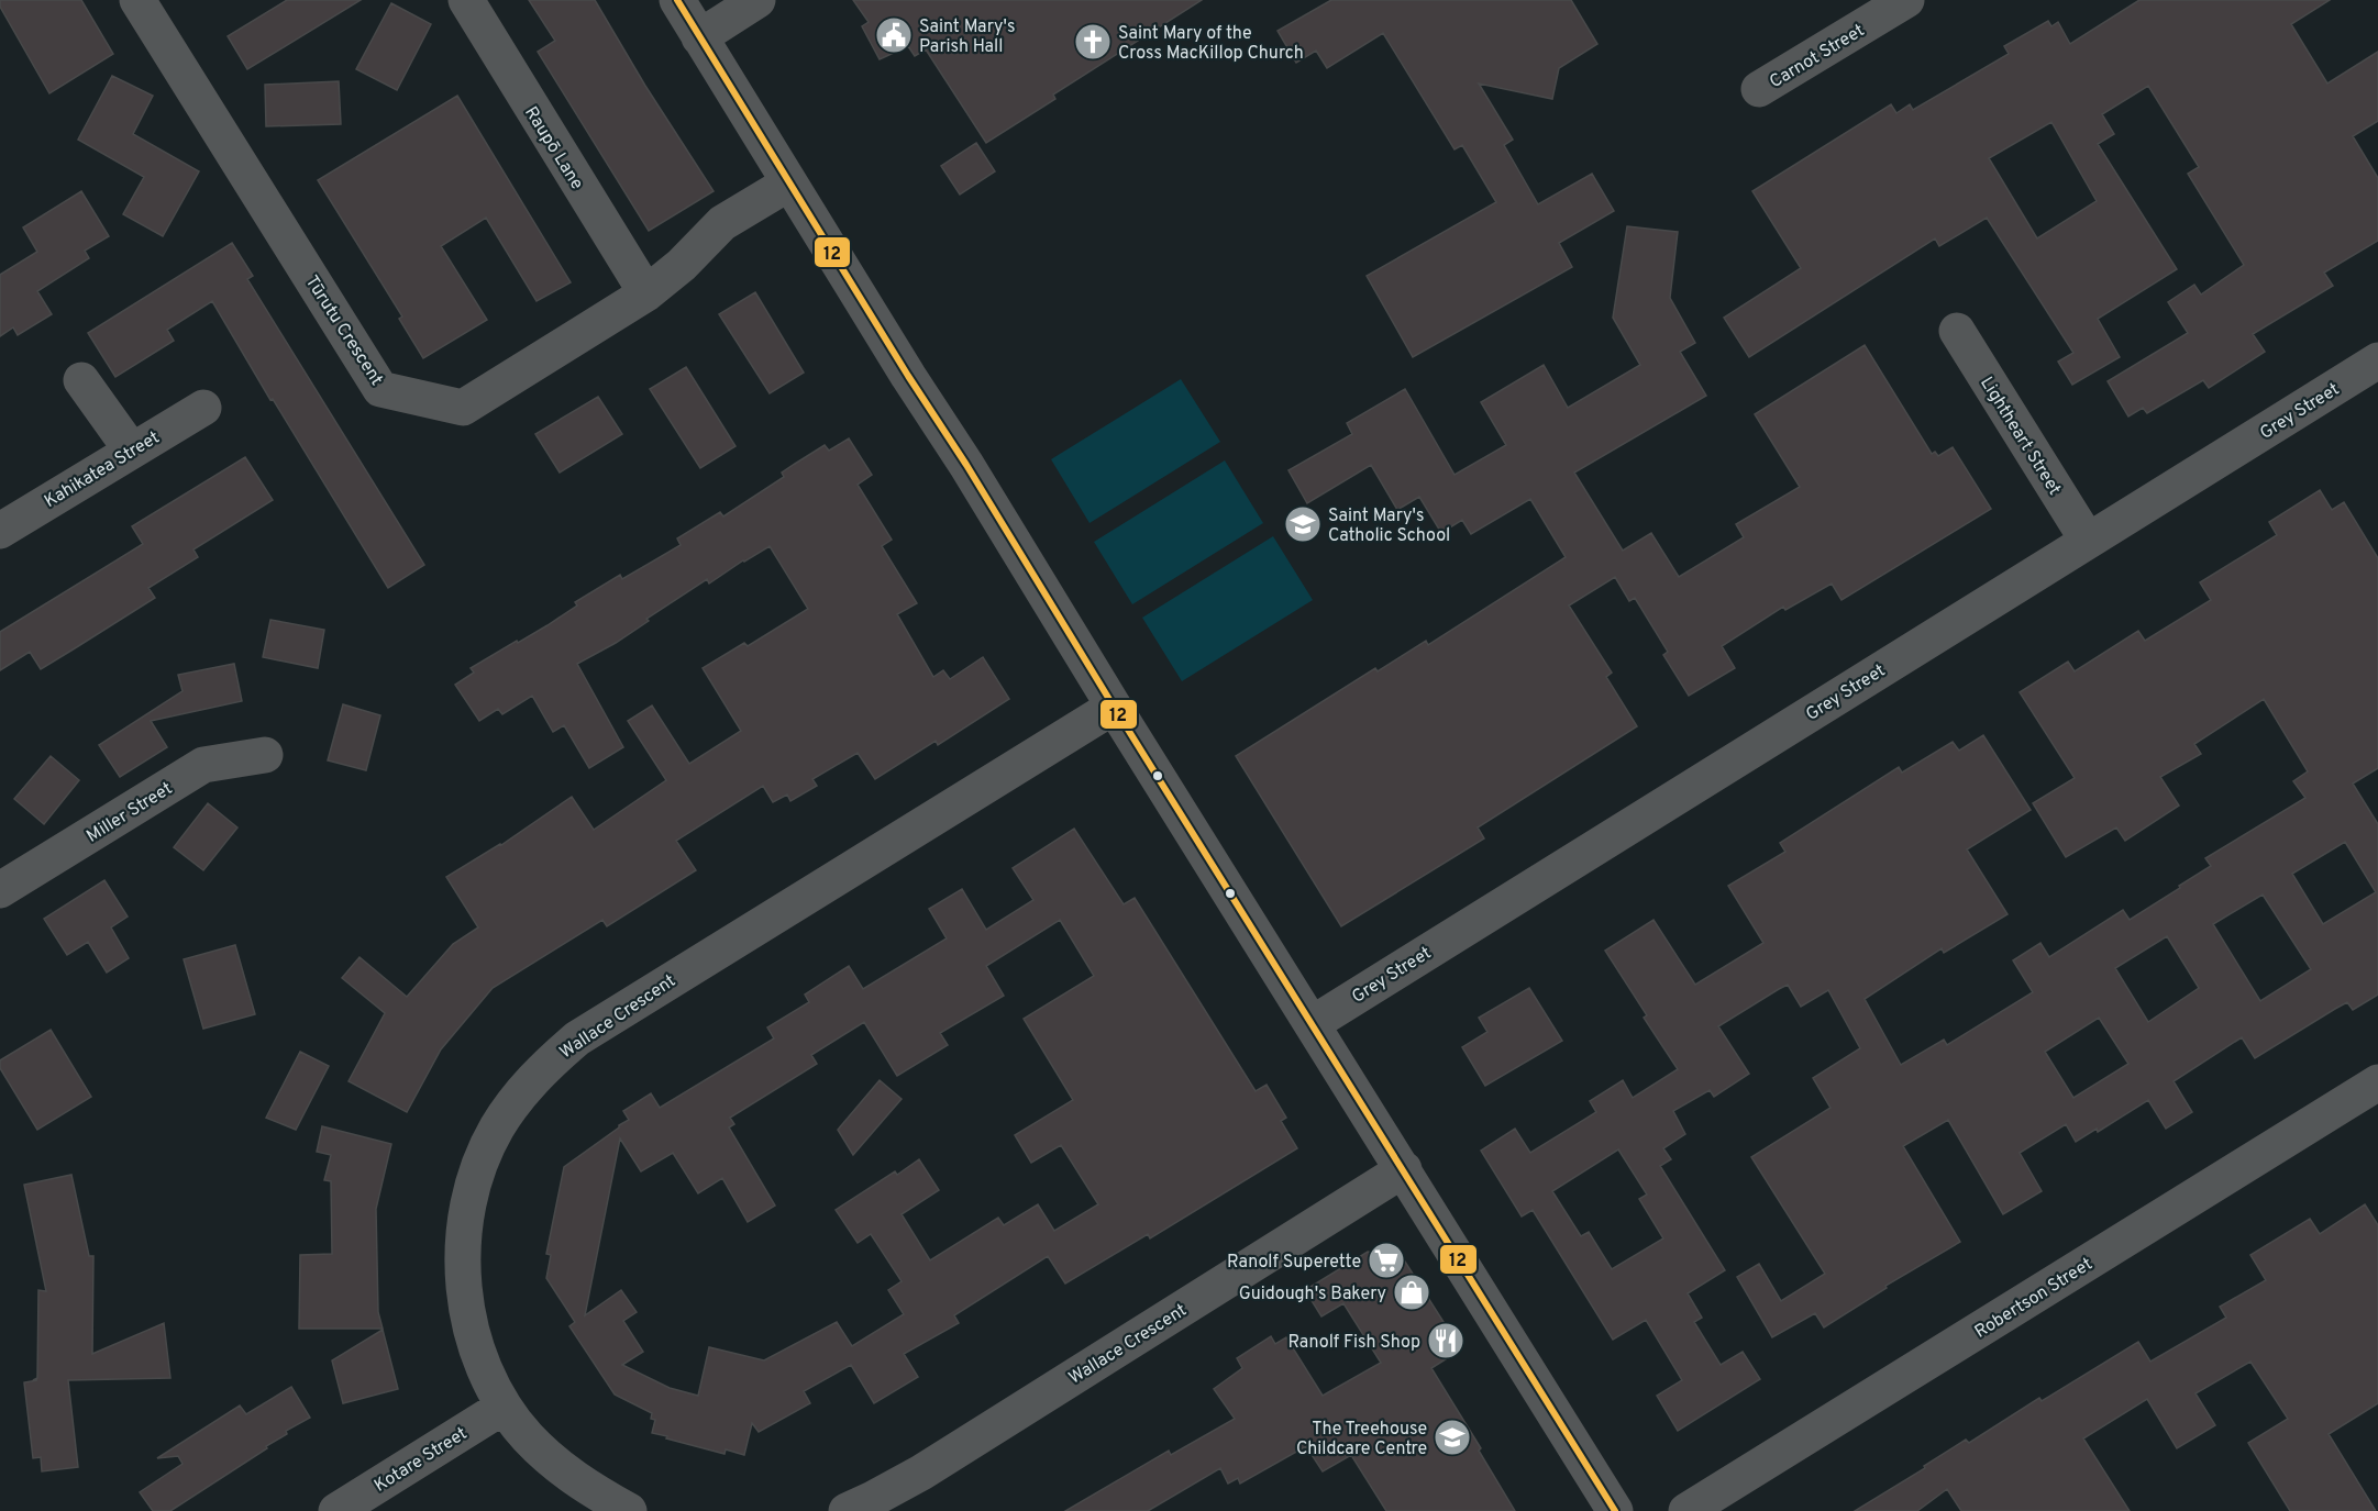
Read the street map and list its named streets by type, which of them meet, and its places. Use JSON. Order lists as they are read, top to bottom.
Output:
{
  "streets": {
    "street": [
      "Carnot Street",
      "Raupō Lane",
      "Tūrutu Crescent",
      "Grey Street",
      "Lightheart Street",
      "Kahikatea Street",
      "Miller Street",
      "Wallace Crescent",
      "Robertson Street",
      "Kotare Street"
    ]
  },
  "crossings": [
    ["Raupō Lane", "Tūrutu Crescent"],
    ["Grey Street", "Lightheart Street"],
    ["Wallace Crescent", "Kotare Street"]
  ],
  "places": {
    "public building": ["Saint Mary's Parish Hall"],
    "church": ["Saint Mary of the Cross MacKillop Church"],
    "school or university": ["Saint Mary's Catholic School", "The Treehouse Childcare Centre"],
    "supermarket": ["Ranolf Superette"],
    "shop": ["Guidough's Bakery"],
    "restaurant": ["Ranolf Fish Shop"]
  },
  "lines": ["transit line 12"]
}
